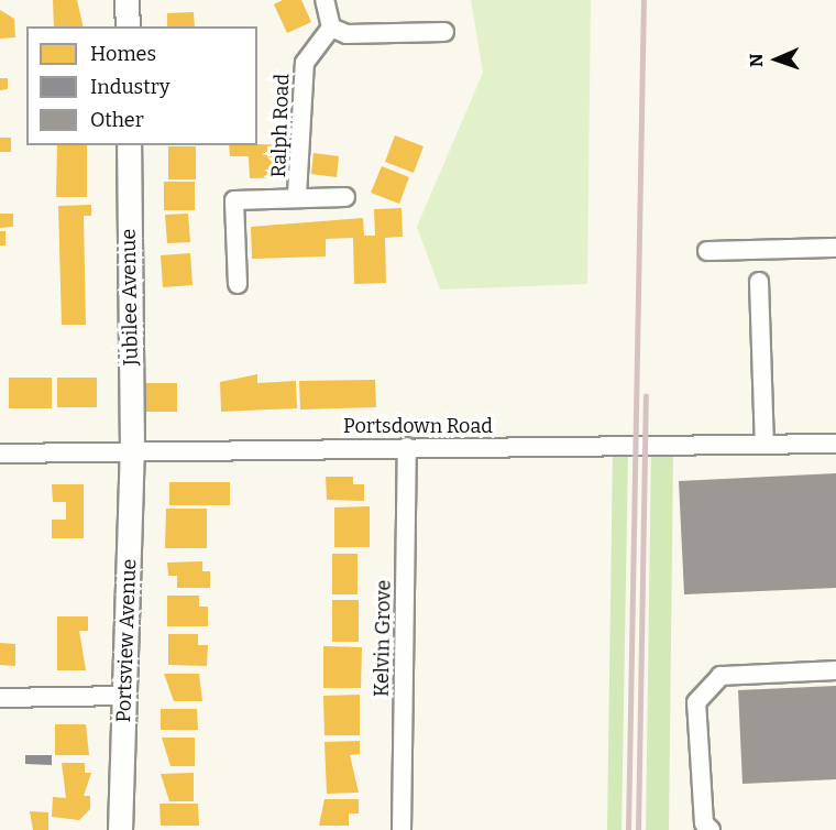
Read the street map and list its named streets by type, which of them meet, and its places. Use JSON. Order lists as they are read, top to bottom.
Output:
{
  "streets": {
    "street": [
      "Ralph Road",
      "Jubilee Avenue",
      "Portsdown Road",
      "Kelvin Grove",
      "Portsview Avenue"
    ]
  },
  "crossings": [
    ["Jubilee Avenue", "Portsdown Road"],
    ["Jubilee Avenue", "Portsview Avenue"],
    ["Portsdown Road", "Kelvin Grove"],
    ["Portsdown Road", "Portsview Avenue"]
  ],
  "legend": ["Homes", "Industry", "Other"],
  "north": "left"
}
